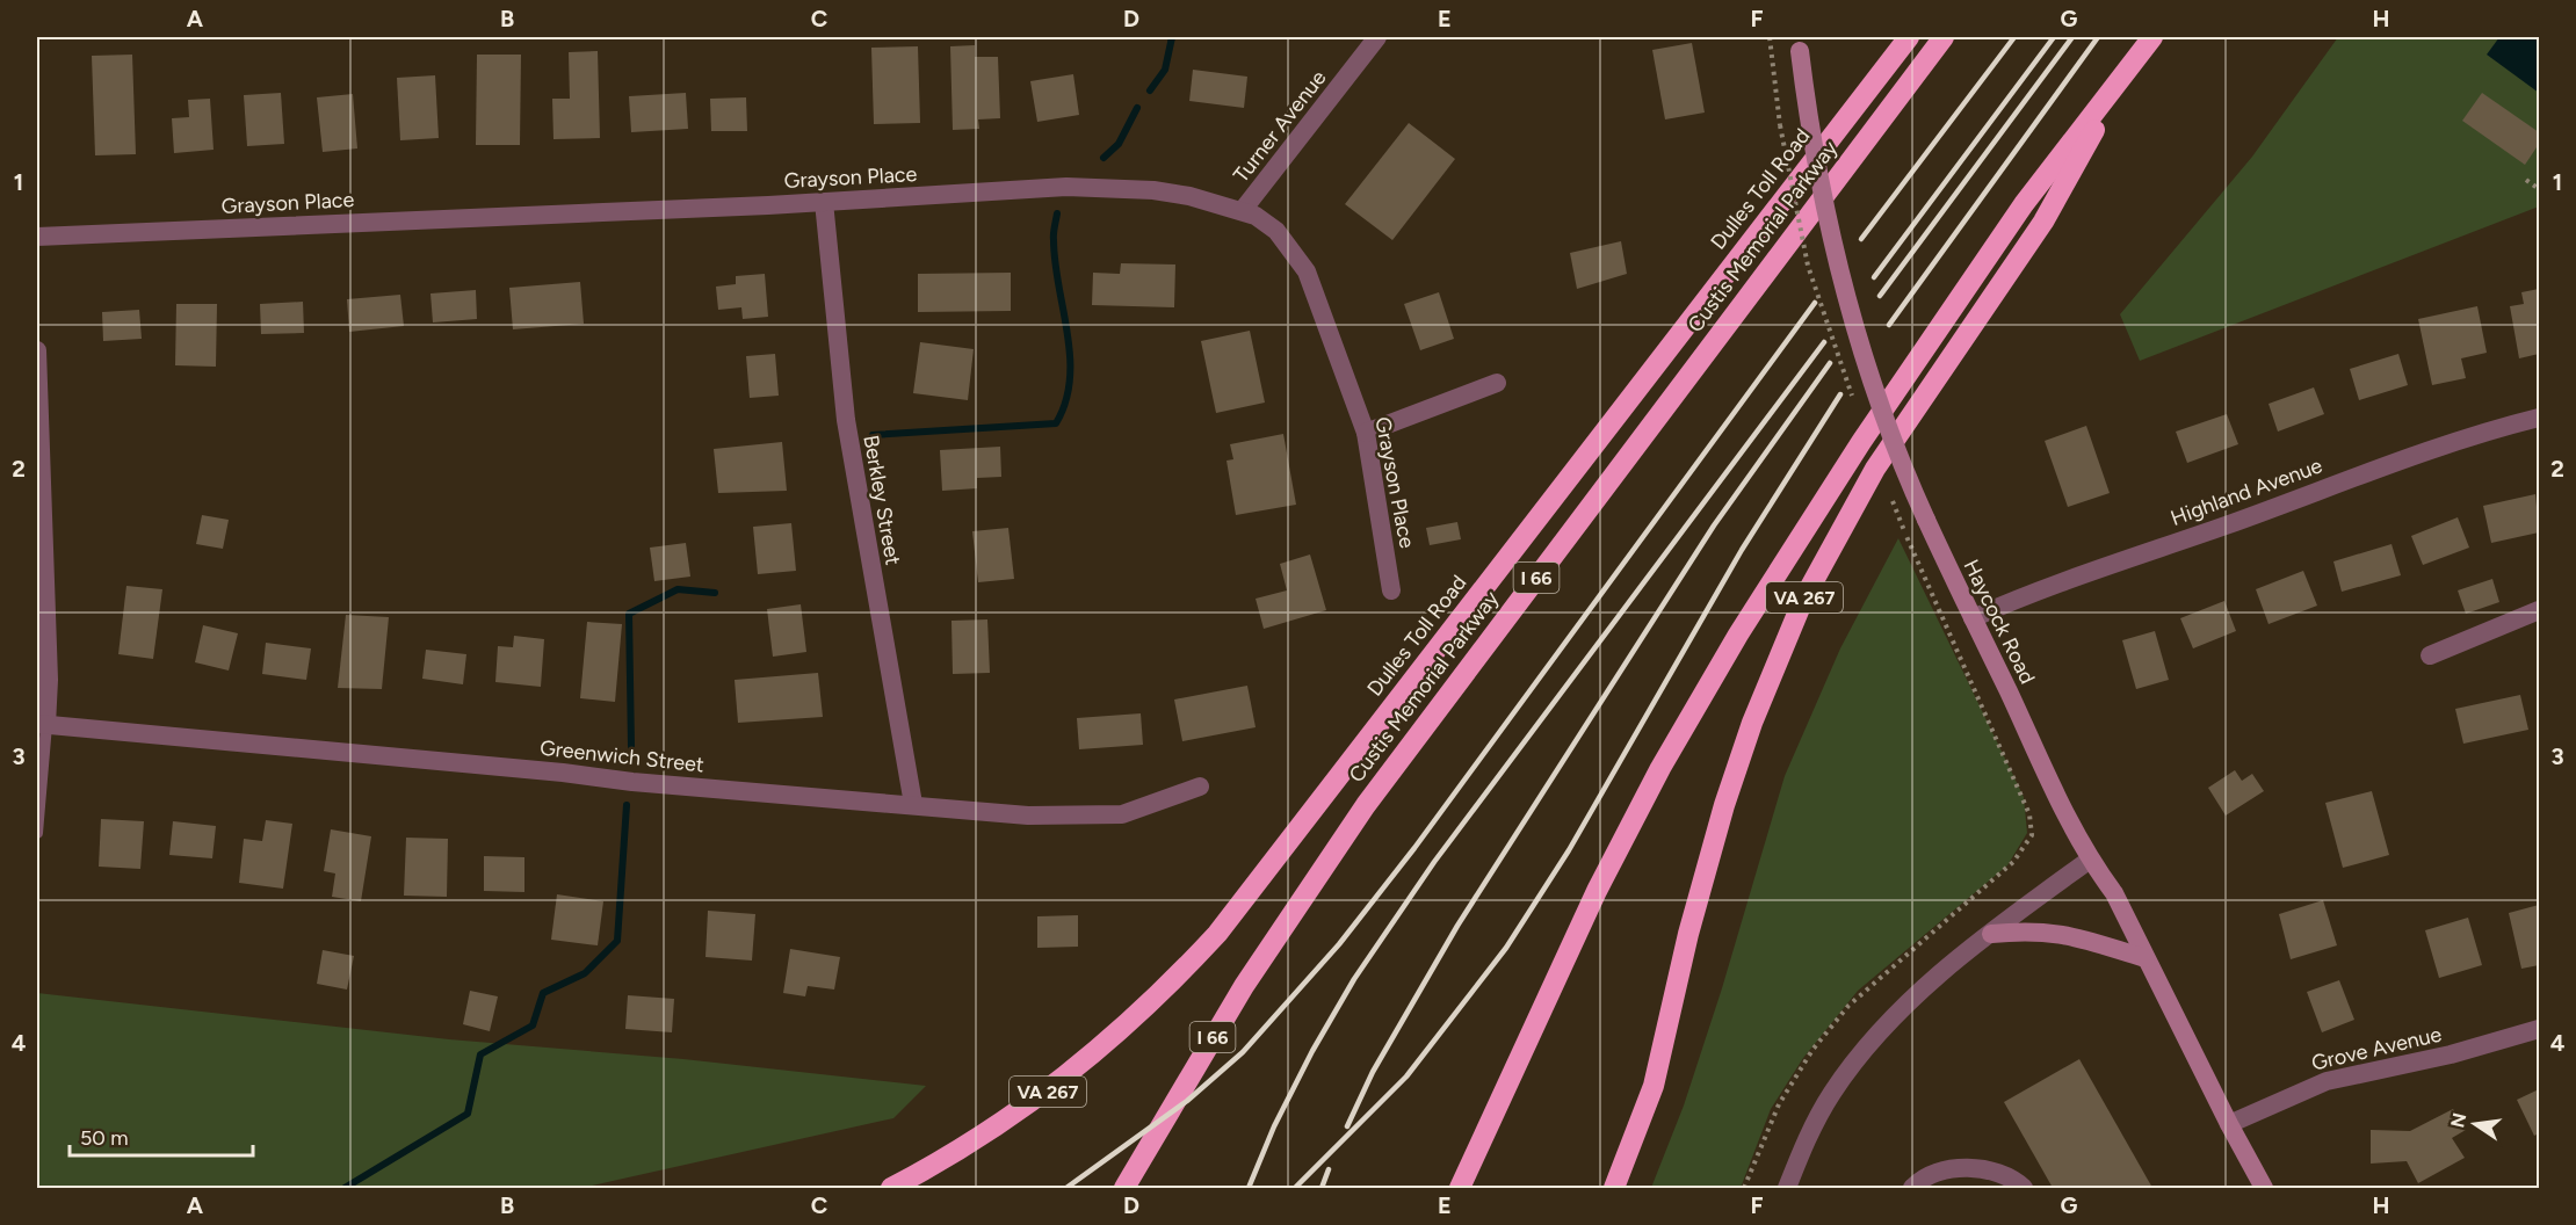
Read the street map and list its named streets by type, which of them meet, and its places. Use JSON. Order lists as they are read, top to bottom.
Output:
{
  "streets": {
    "highway": [
      "Dulles Toll Road",
      "Custis Memorial Parkway",
      "I 66",
      "VA 267"
    ],
    "main road": ["Haycock Road"],
    "street": [
      "Turner Avenue",
      "Grayson Place",
      "Highland Avenue",
      "Berkley Street",
      "Greenwich Street",
      "Grove Avenue"
    ]
  },
  "crossings": [
    ["Turner Avenue", "Grayson Place"],
    ["Grayson Place", "Berkley Street"],
    ["Highland Avenue", "Haycock Road"],
    ["Berkley Street", "Greenwich Street"],
    ["Haycock Road", "Grove Avenue"]
  ],
  "scale_bar": "50 m",
  "north": "left",
  "grid": {
    "columns": [
      "A",
      "B",
      "C",
      "D",
      "E",
      "F",
      "G",
      "H"
    ],
    "rows": [
      "1",
      "2",
      "3",
      "4"
    ]
  }
}
